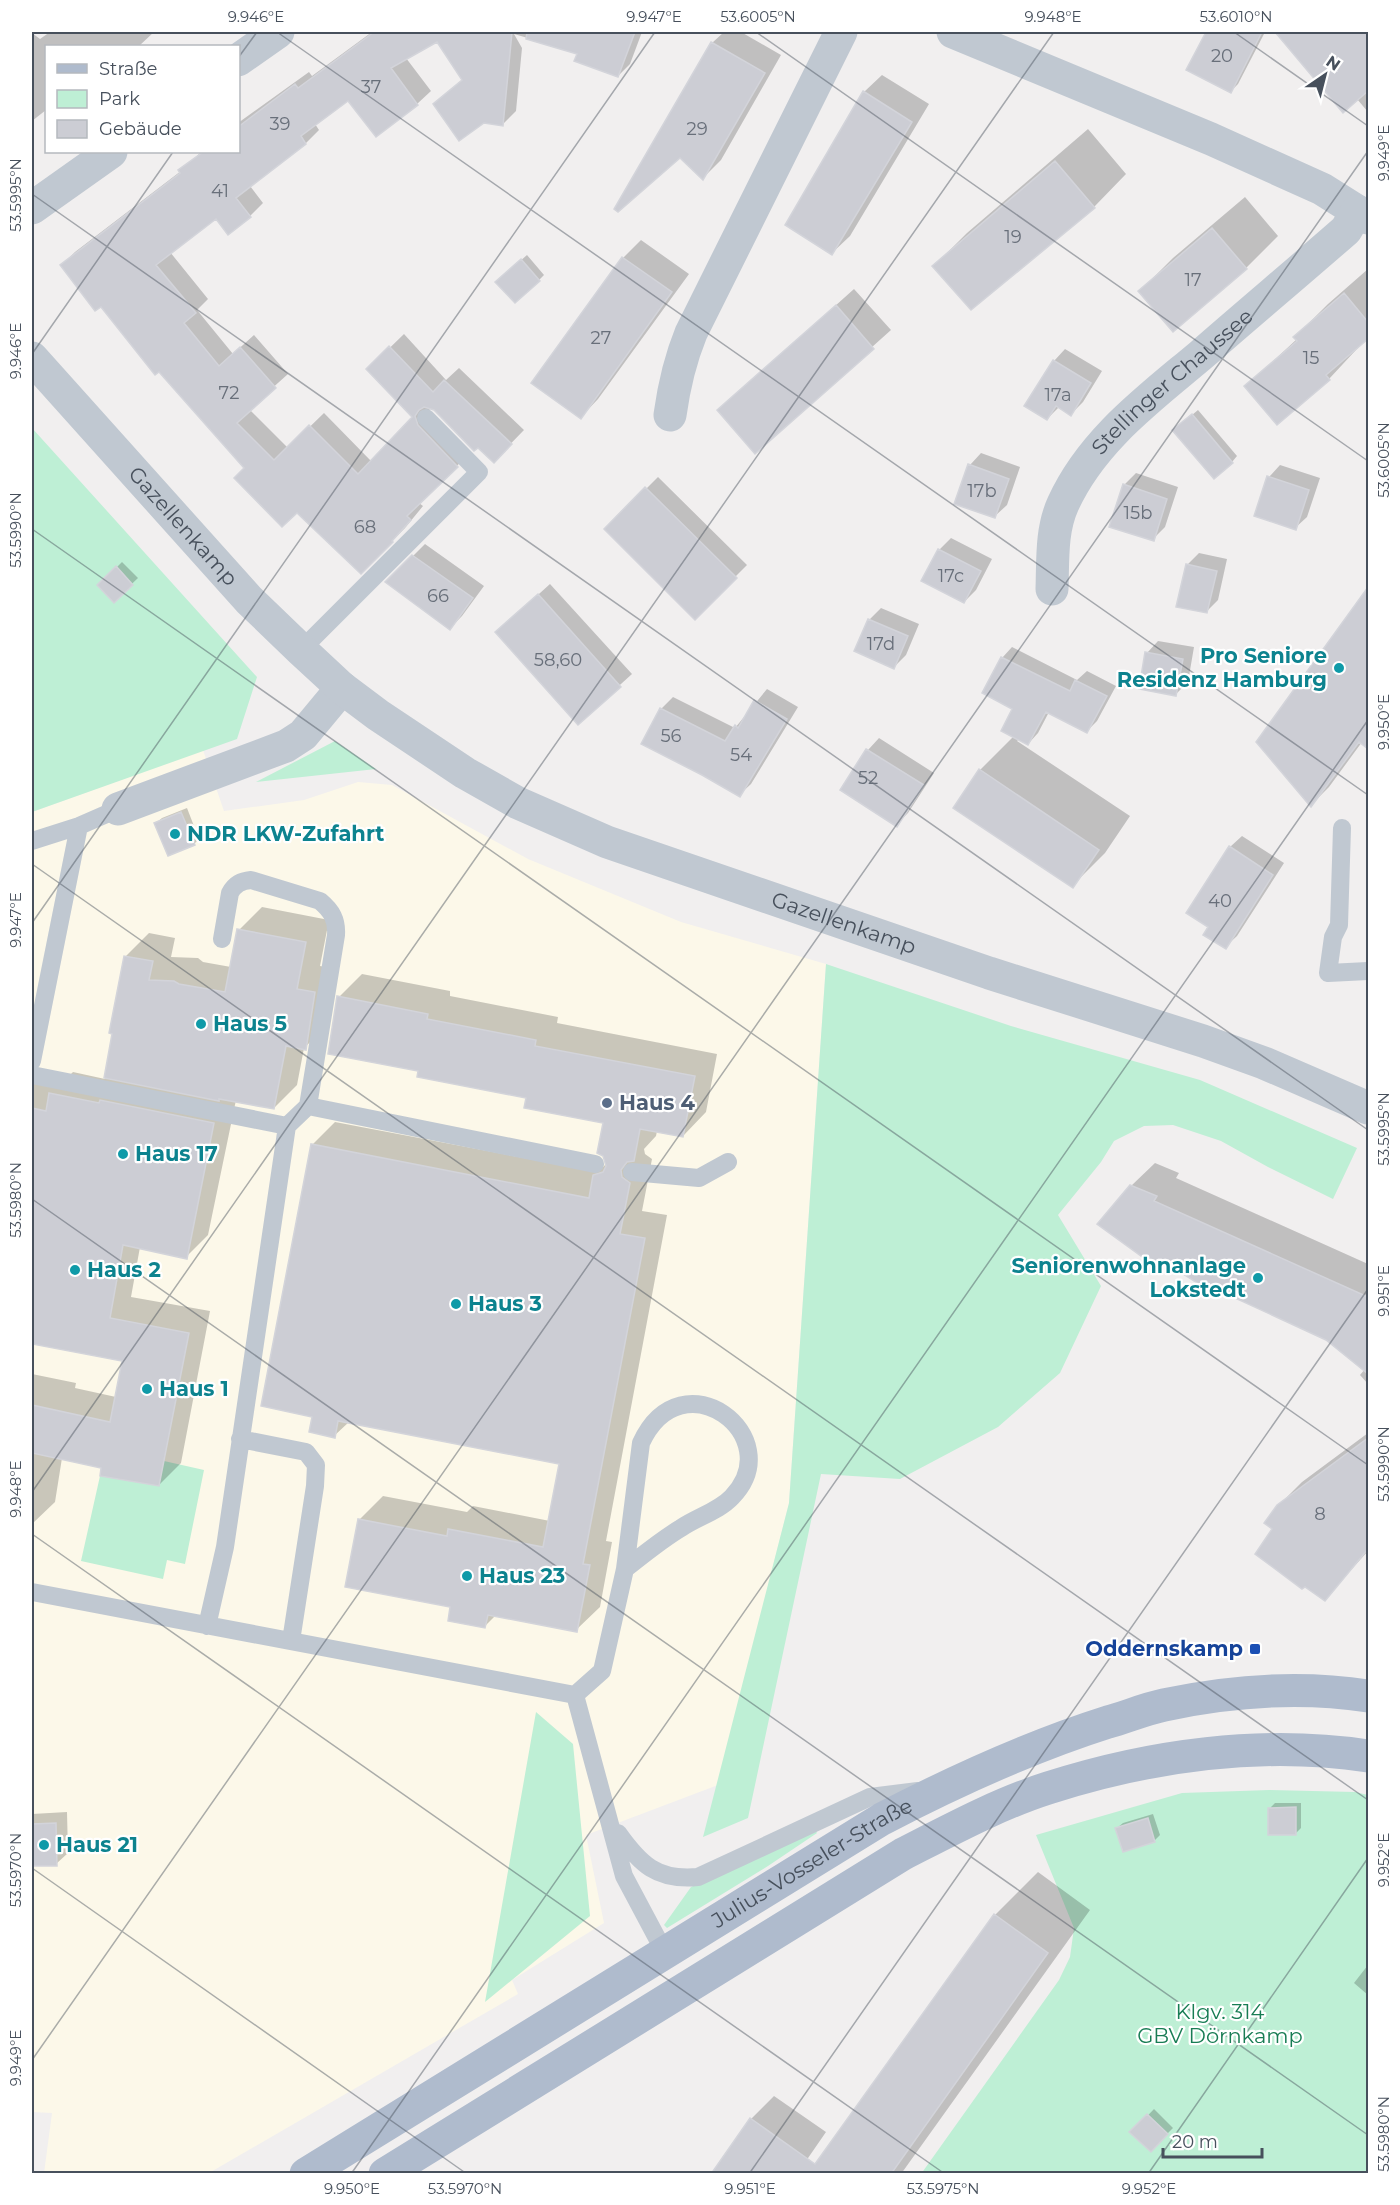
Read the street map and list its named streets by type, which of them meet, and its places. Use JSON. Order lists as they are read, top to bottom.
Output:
{
  "streets": {
    "main road": ["Julius-Vosseler-Straße"],
    "street": ["Stellinger Chaussee", "Gazellenkamp"]
  },
  "parks": ["Klgv. 314 GBV Dörnkamp"],
  "places": {
    "other": [
      "Pro Seniore Residenz Hamburg",
      "NDR LKW-Zufahrt",
      "Haus 5",
      "Haus 4",
      "Haus 17",
      "Haus 2",
      "Seniorenwohnanlage Lokstedt",
      "Haus 3",
      "Haus 1",
      "Haus 23",
      "Haus 21"
    ],
    "transit": ["Oddernskamp"]
  },
  "house_numbers": [
    "20",
    "37",
    "39",
    "29",
    "41",
    "19",
    "17",
    "27",
    "15",
    "72",
    "17a",
    "17b",
    "15b",
    "68",
    "17c",
    "66",
    "17d",
    "58,60",
    "56",
    "54",
    "52",
    "40",
    "8"
  ],
  "legend": ["Straße", "Park", "Gebäude"],
  "scale_bar": "20 m",
  "north": "top right",
  "coordinates": [
    "9.946°E",
    "9.947°E",
    "53.6005°N",
    "9.948°E",
    "53.6010°N",
    "9.949°E",
    "53.5995°N",
    "53.5990°N",
    "9.950°E",
    "53.5980°N",
    "9.951°E",
    "9.952°E",
    "53.5970°N",
    "53.5975°N"
  ]
}
